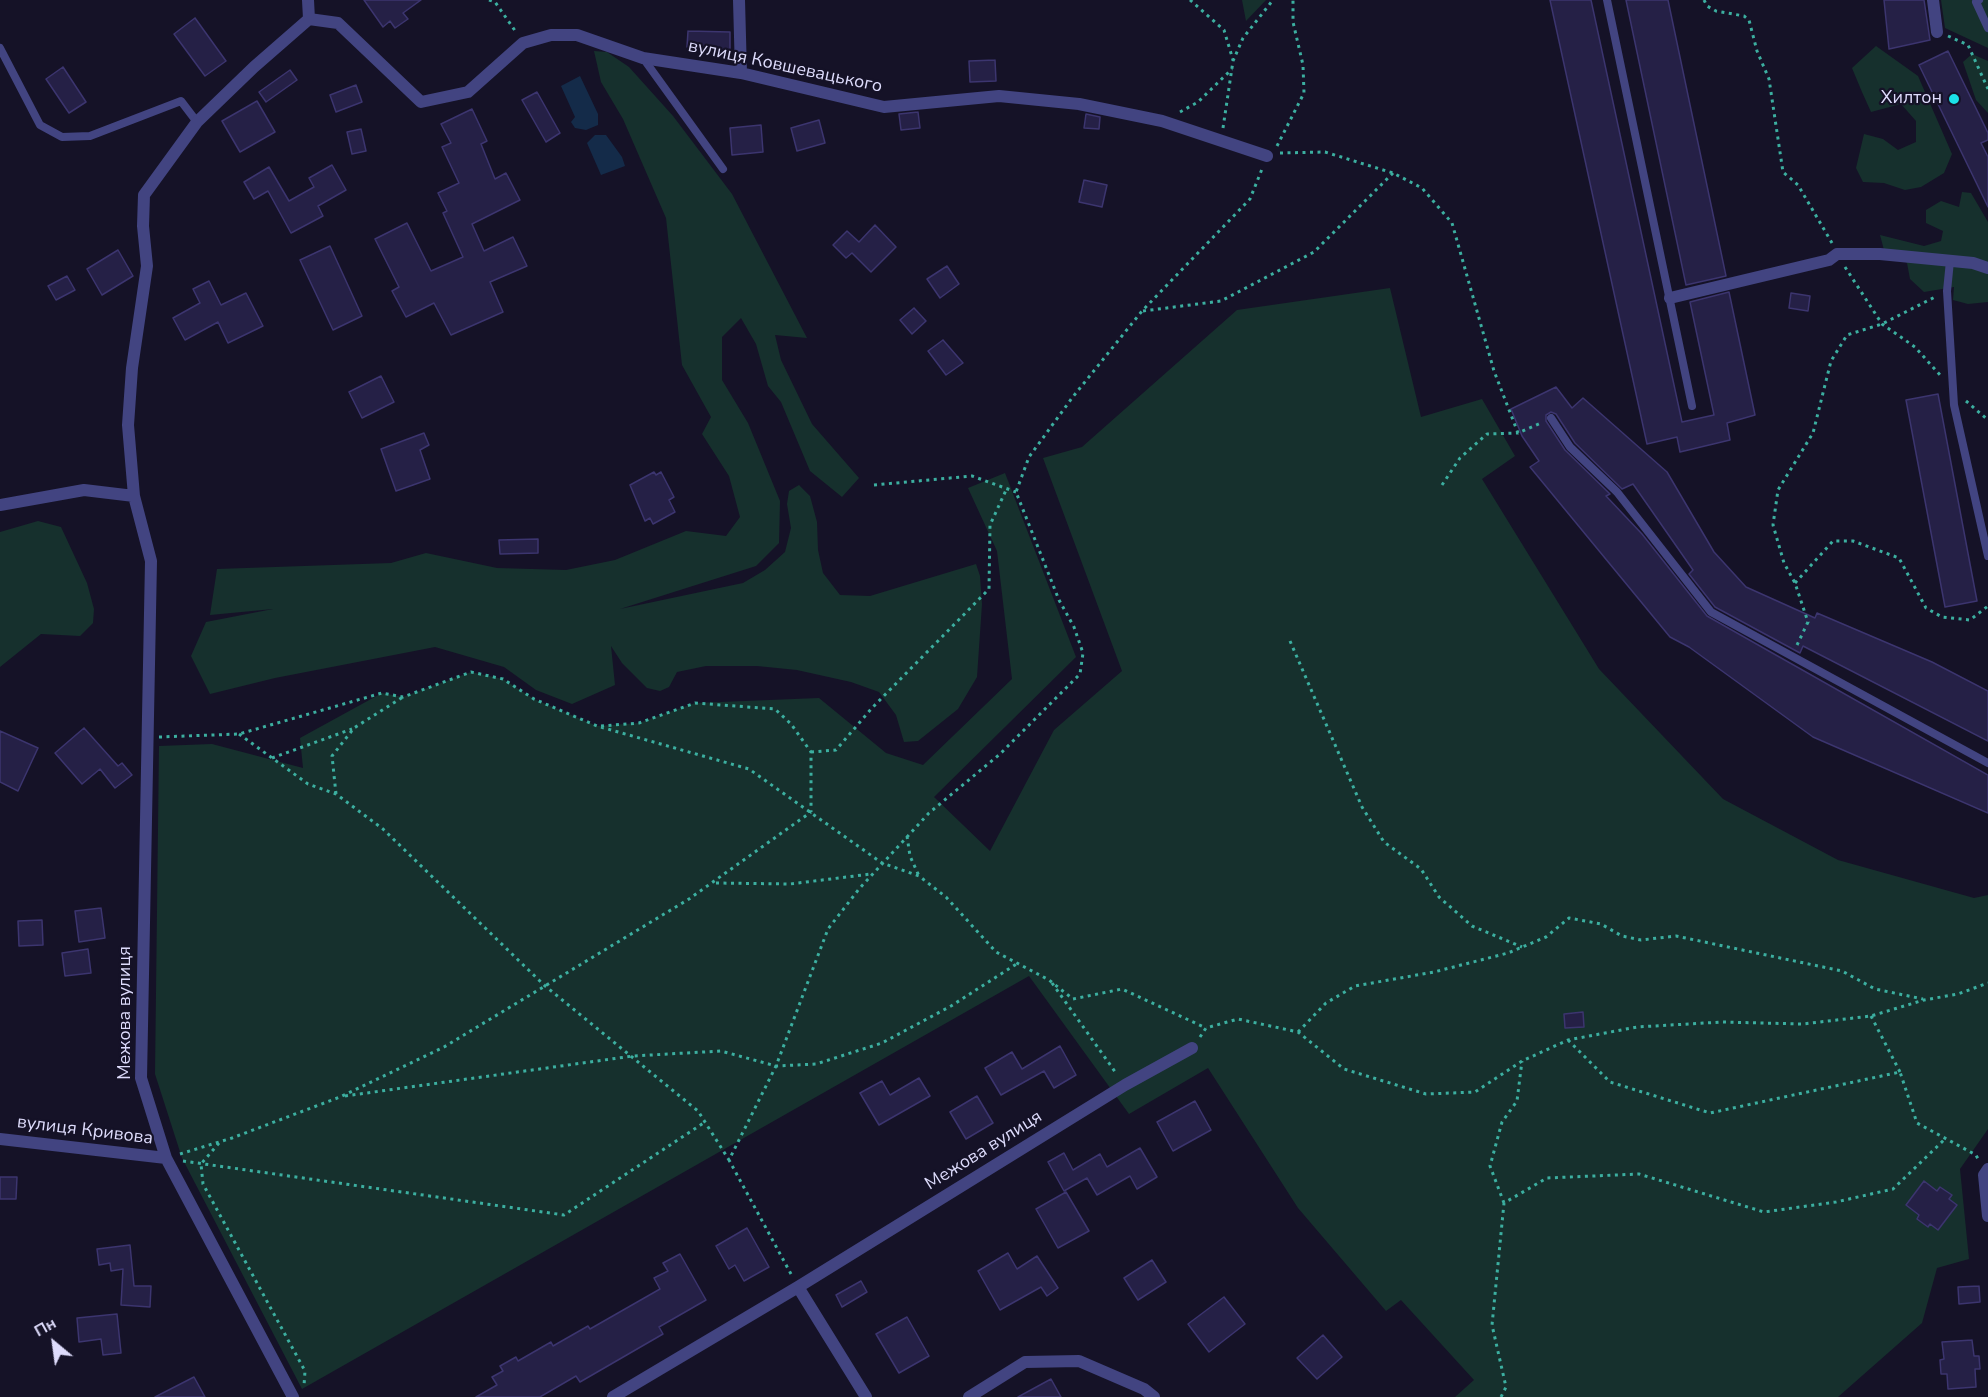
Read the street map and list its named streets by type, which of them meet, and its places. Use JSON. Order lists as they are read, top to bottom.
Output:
{
  "streets": {
    "street": ["вулиця Ковшевацького", "Межова вулиця", "вулиця Кривова"]
  },
  "crossings": [
    ["Межова вулиця", "вулиця Кривова"]
  ],
  "places": ["Хилтон"],
  "north": "top left"
}
